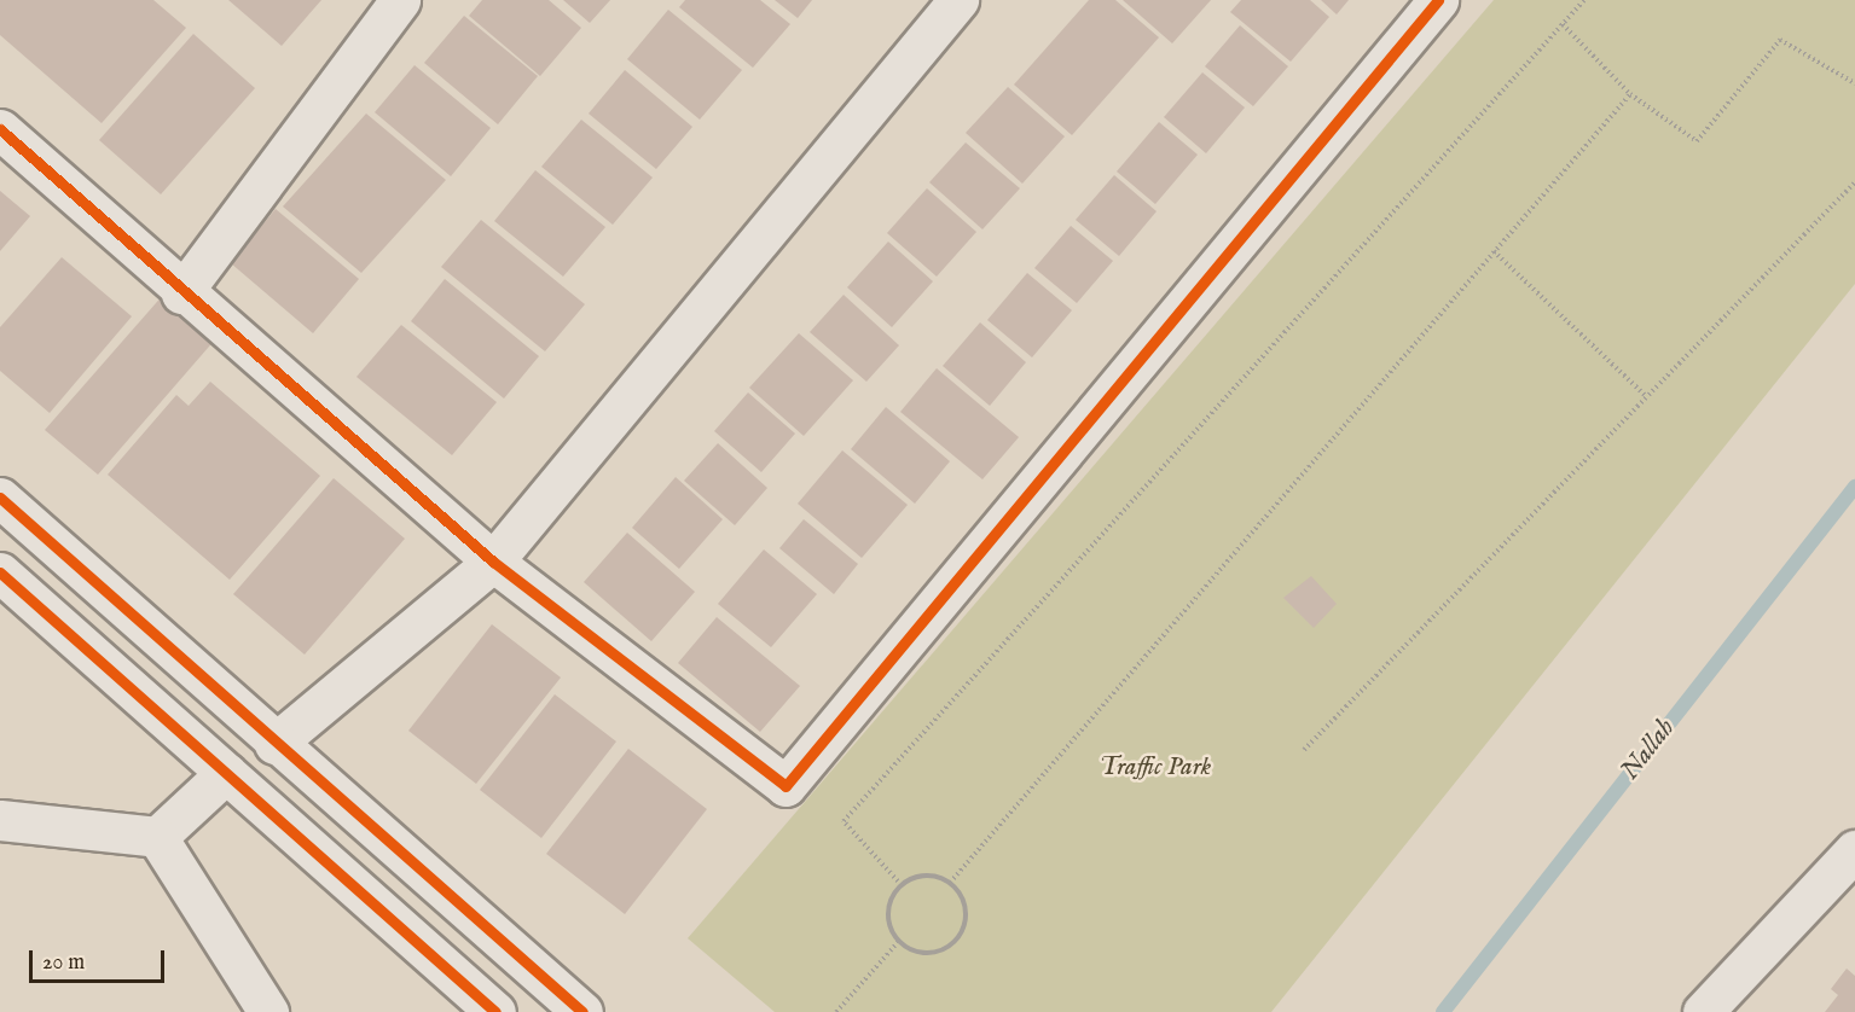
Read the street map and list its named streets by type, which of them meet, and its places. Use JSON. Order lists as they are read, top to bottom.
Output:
{
  "water": ["Nallah"],
  "parks": ["Traffic Park"],
  "scale_bar": "20 m"
}
